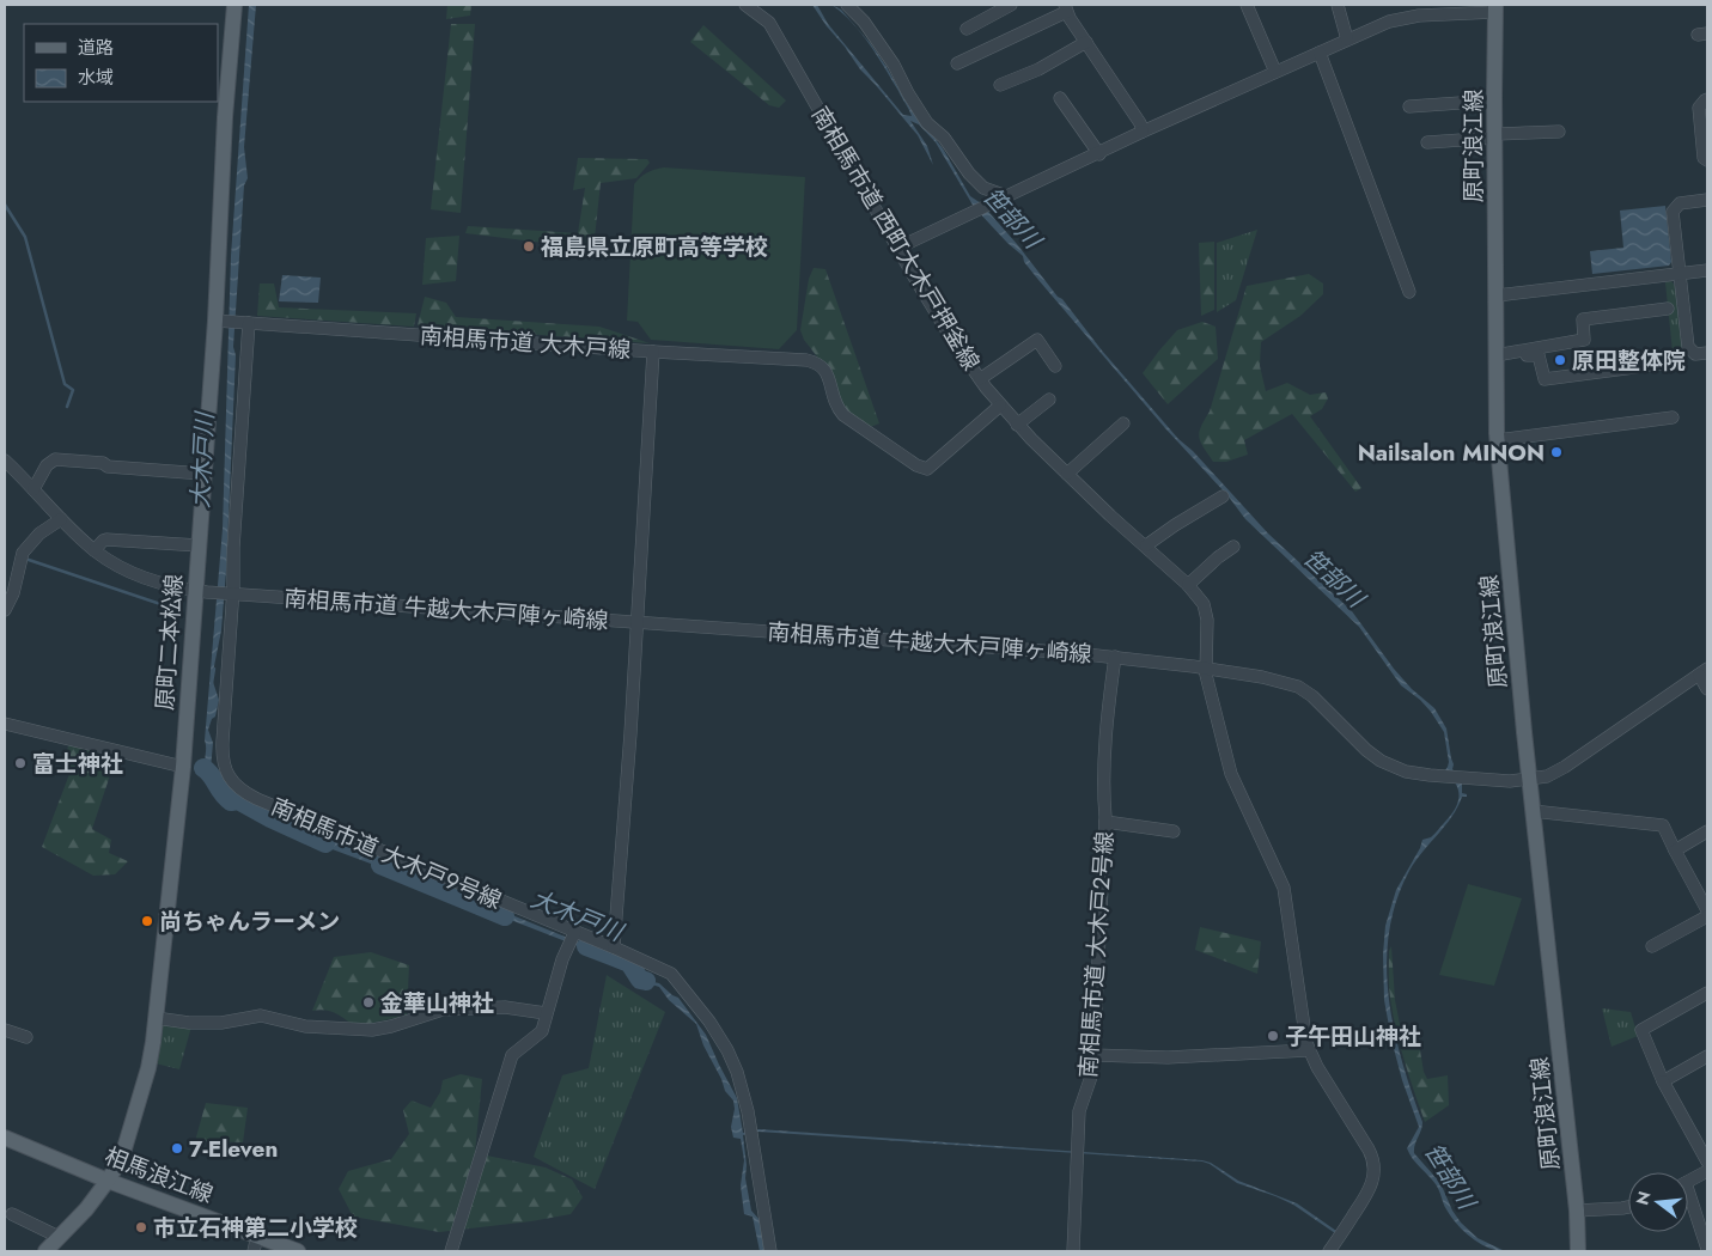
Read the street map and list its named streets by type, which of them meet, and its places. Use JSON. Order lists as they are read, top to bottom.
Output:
{
  "streets": {
    "main road": ["原町浪江線", "原町二本松線", "相馬浪江線"],
    "street": [
      "南相馬市道 西町大木戸押釜線",
      "南相馬市道 大木戸線",
      "南相馬市道 牛越大木戸陣ヶ崎線",
      "南相馬市道 大木戸9号線",
      "南相馬市道 大木戸2号線"
    ]
  },
  "crossings": [
    ["原町浪江線", "南相馬市道 牛越大木戸陣ヶ崎線"],
    ["南相馬市道 西町大木戸押釜線", "南相馬市道 大木戸線"],
    ["南相馬市道 西町大木戸押釜線", "南相馬市道 牛越大木戸陣ヶ崎線"],
    ["南相馬市道 大木戸線", "原町二本松線"],
    ["南相馬市道 大木戸線", "南相馬市道 大木戸9号線"],
    ["南相馬市道 牛越大木戸陣ヶ崎線", "原町二本松線"],
    ["南相馬市道 牛越大木戸陣ヶ崎線", "南相馬市道 大木戸9号線"],
    ["南相馬市道 牛越大木戸陣ヶ崎線", "南相馬市道 大木戸2号線"],
    ["原町二本松線", "相馬浪江線"]
  ],
  "water": ["笹部川", "大木戸川"],
  "places": [
    "福島県立原町高等学校",
    "原田整体院",
    "Nailsalon MINON",
    "富士神社",
    "尚ちゃんラーメン",
    "金華山神社",
    "子午田山神社",
    "7-Eleven",
    "市立石神第二小学校"
  ],
  "legend": ["道路", "水域"],
  "north": "left"
}
